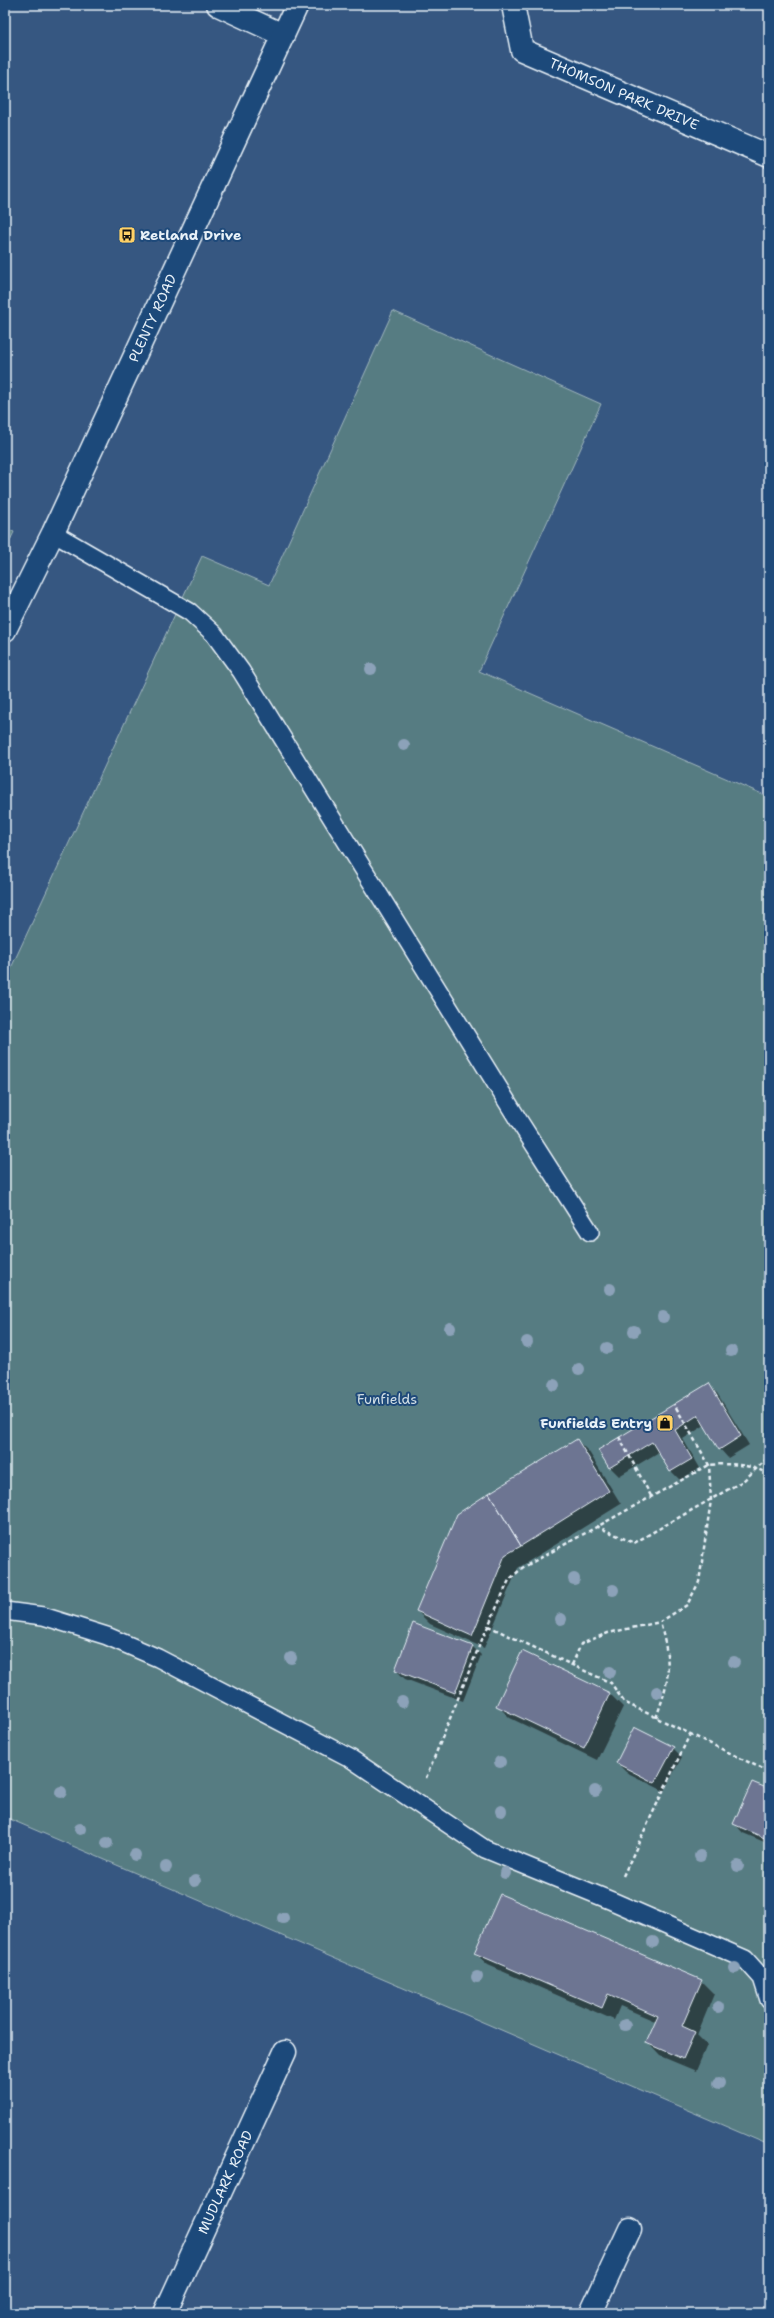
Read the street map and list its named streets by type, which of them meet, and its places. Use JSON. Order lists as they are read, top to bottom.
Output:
{
  "streets": {
    "street": ["THOMSON PARK DRIVE", "PLENTY ROAD", "MUDLARK ROAD"]
  },
  "parks": ["Funfields"],
  "places": {
    "bus stop": ["Retland Drive"],
    "shop": ["Funfields Entry"]
  }
}
